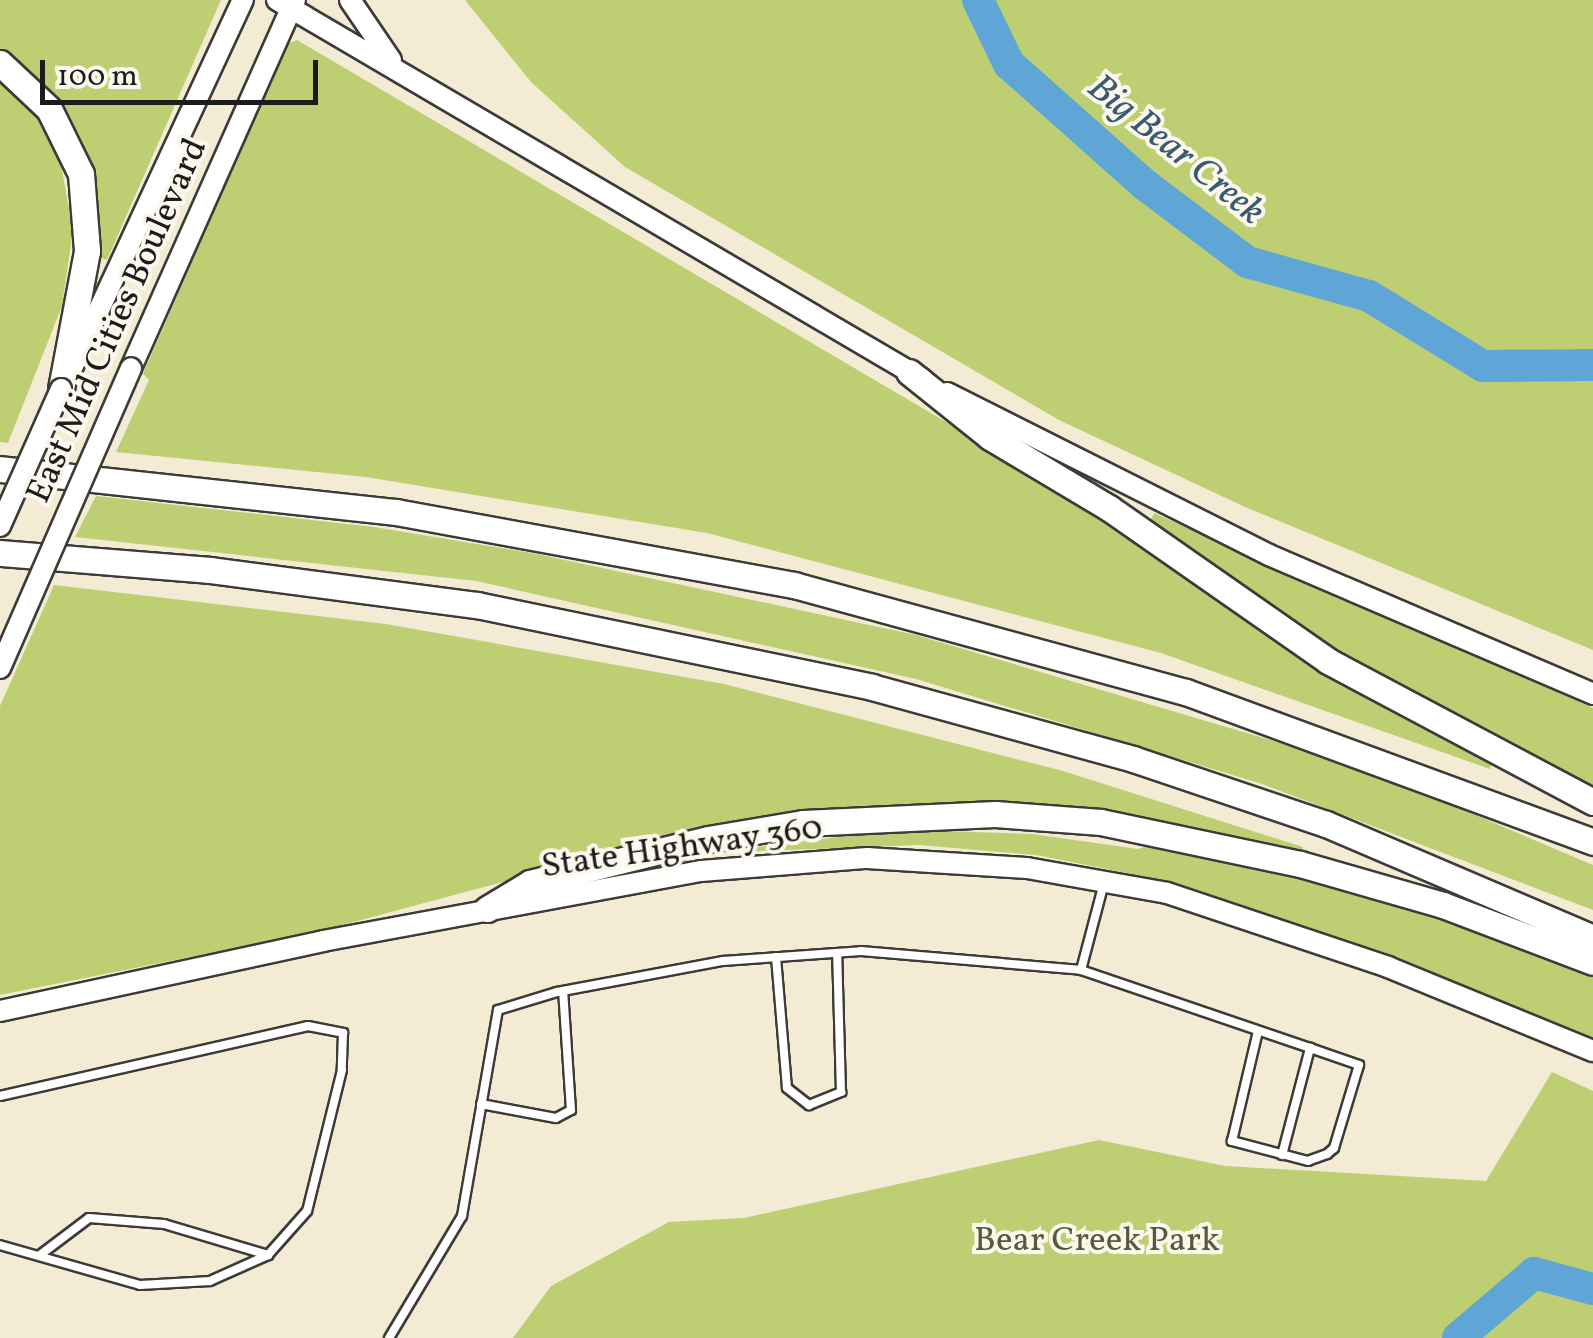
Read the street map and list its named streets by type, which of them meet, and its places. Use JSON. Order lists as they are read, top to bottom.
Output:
{
  "streets": {
    "main road": ["East Mid Cities Boulevard", "State Highway 360"]
  },
  "water": ["Big Bear Creek"],
  "parks": ["Bear Creek Park"],
  "scale_bar": "100 m"
}
